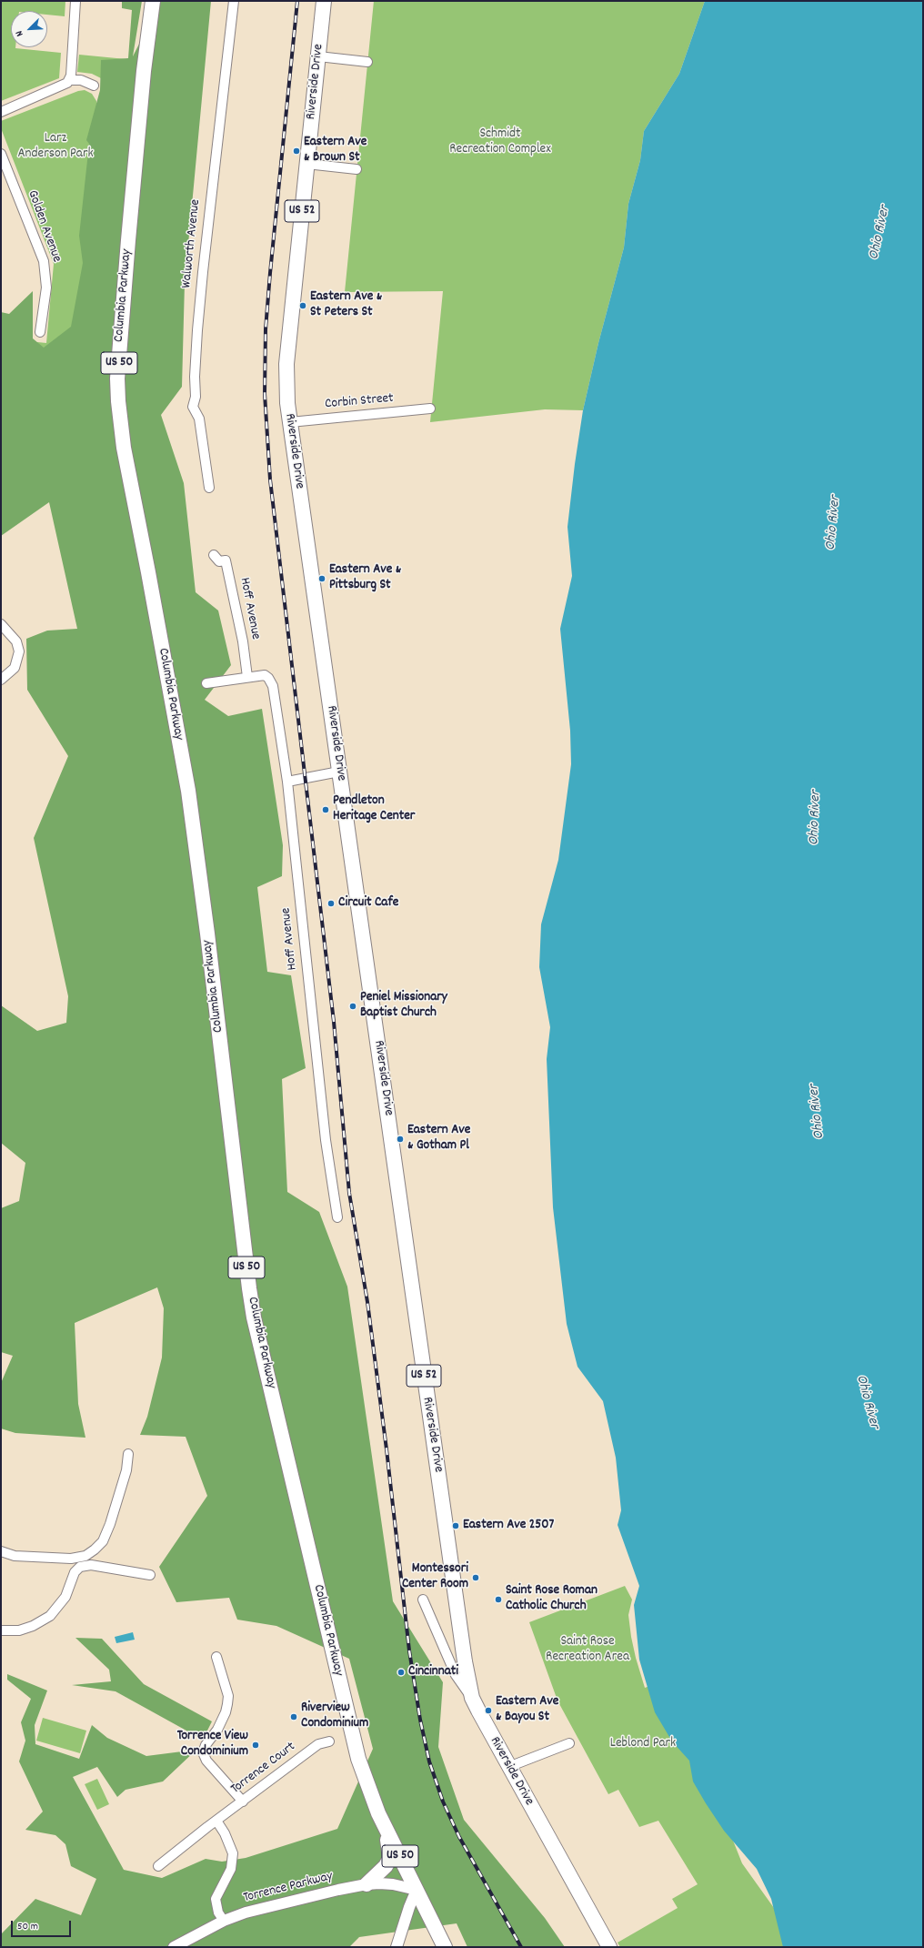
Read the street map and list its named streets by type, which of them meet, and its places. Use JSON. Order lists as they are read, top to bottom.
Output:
{
  "streets": {
    "main road": [
      "Riverside Drive",
      "US 52",
      "Columbia Parkway",
      "US 50"
    ],
    "street": [
      "Golden Avenue",
      "Walworth Avenue",
      "Corbin Street",
      "Hoff Avenue",
      "Torrence Court",
      "Torrence Parkway"
    ]
  },
  "crossings": [
    ["Riverside Drive", "Corbin Street"],
    ["Columbia Parkway", "Torrence Parkway"]
  ],
  "water": ["Ohio River"],
  "parks": [
    "Schmidt Recreation Complex",
    "Larz Anderson Park",
    "Saint Rose Recreation Area",
    "Leblond Park"
  ],
  "places": [
    "Eastern Ave & Brown St",
    "Eastern Ave & St Peters St",
    "Eastern Ave & Pittsburg St",
    "Pendleton Heritage Center",
    "Circuit Cafe",
    "Peniel Missionary Baptist Church",
    "Eastern Ave & Gotham Pl",
    "Eastern Ave 2507",
    "Montessori Center Room",
    "Saint Rose Roman Catholic Church",
    "Cincinnati",
    "Eastern Ave & Bayou St",
    "Riverview Condominium",
    "Torrence View Condominium"
  ],
  "scale_bar": "50 m",
  "north": "bottom left"
}
